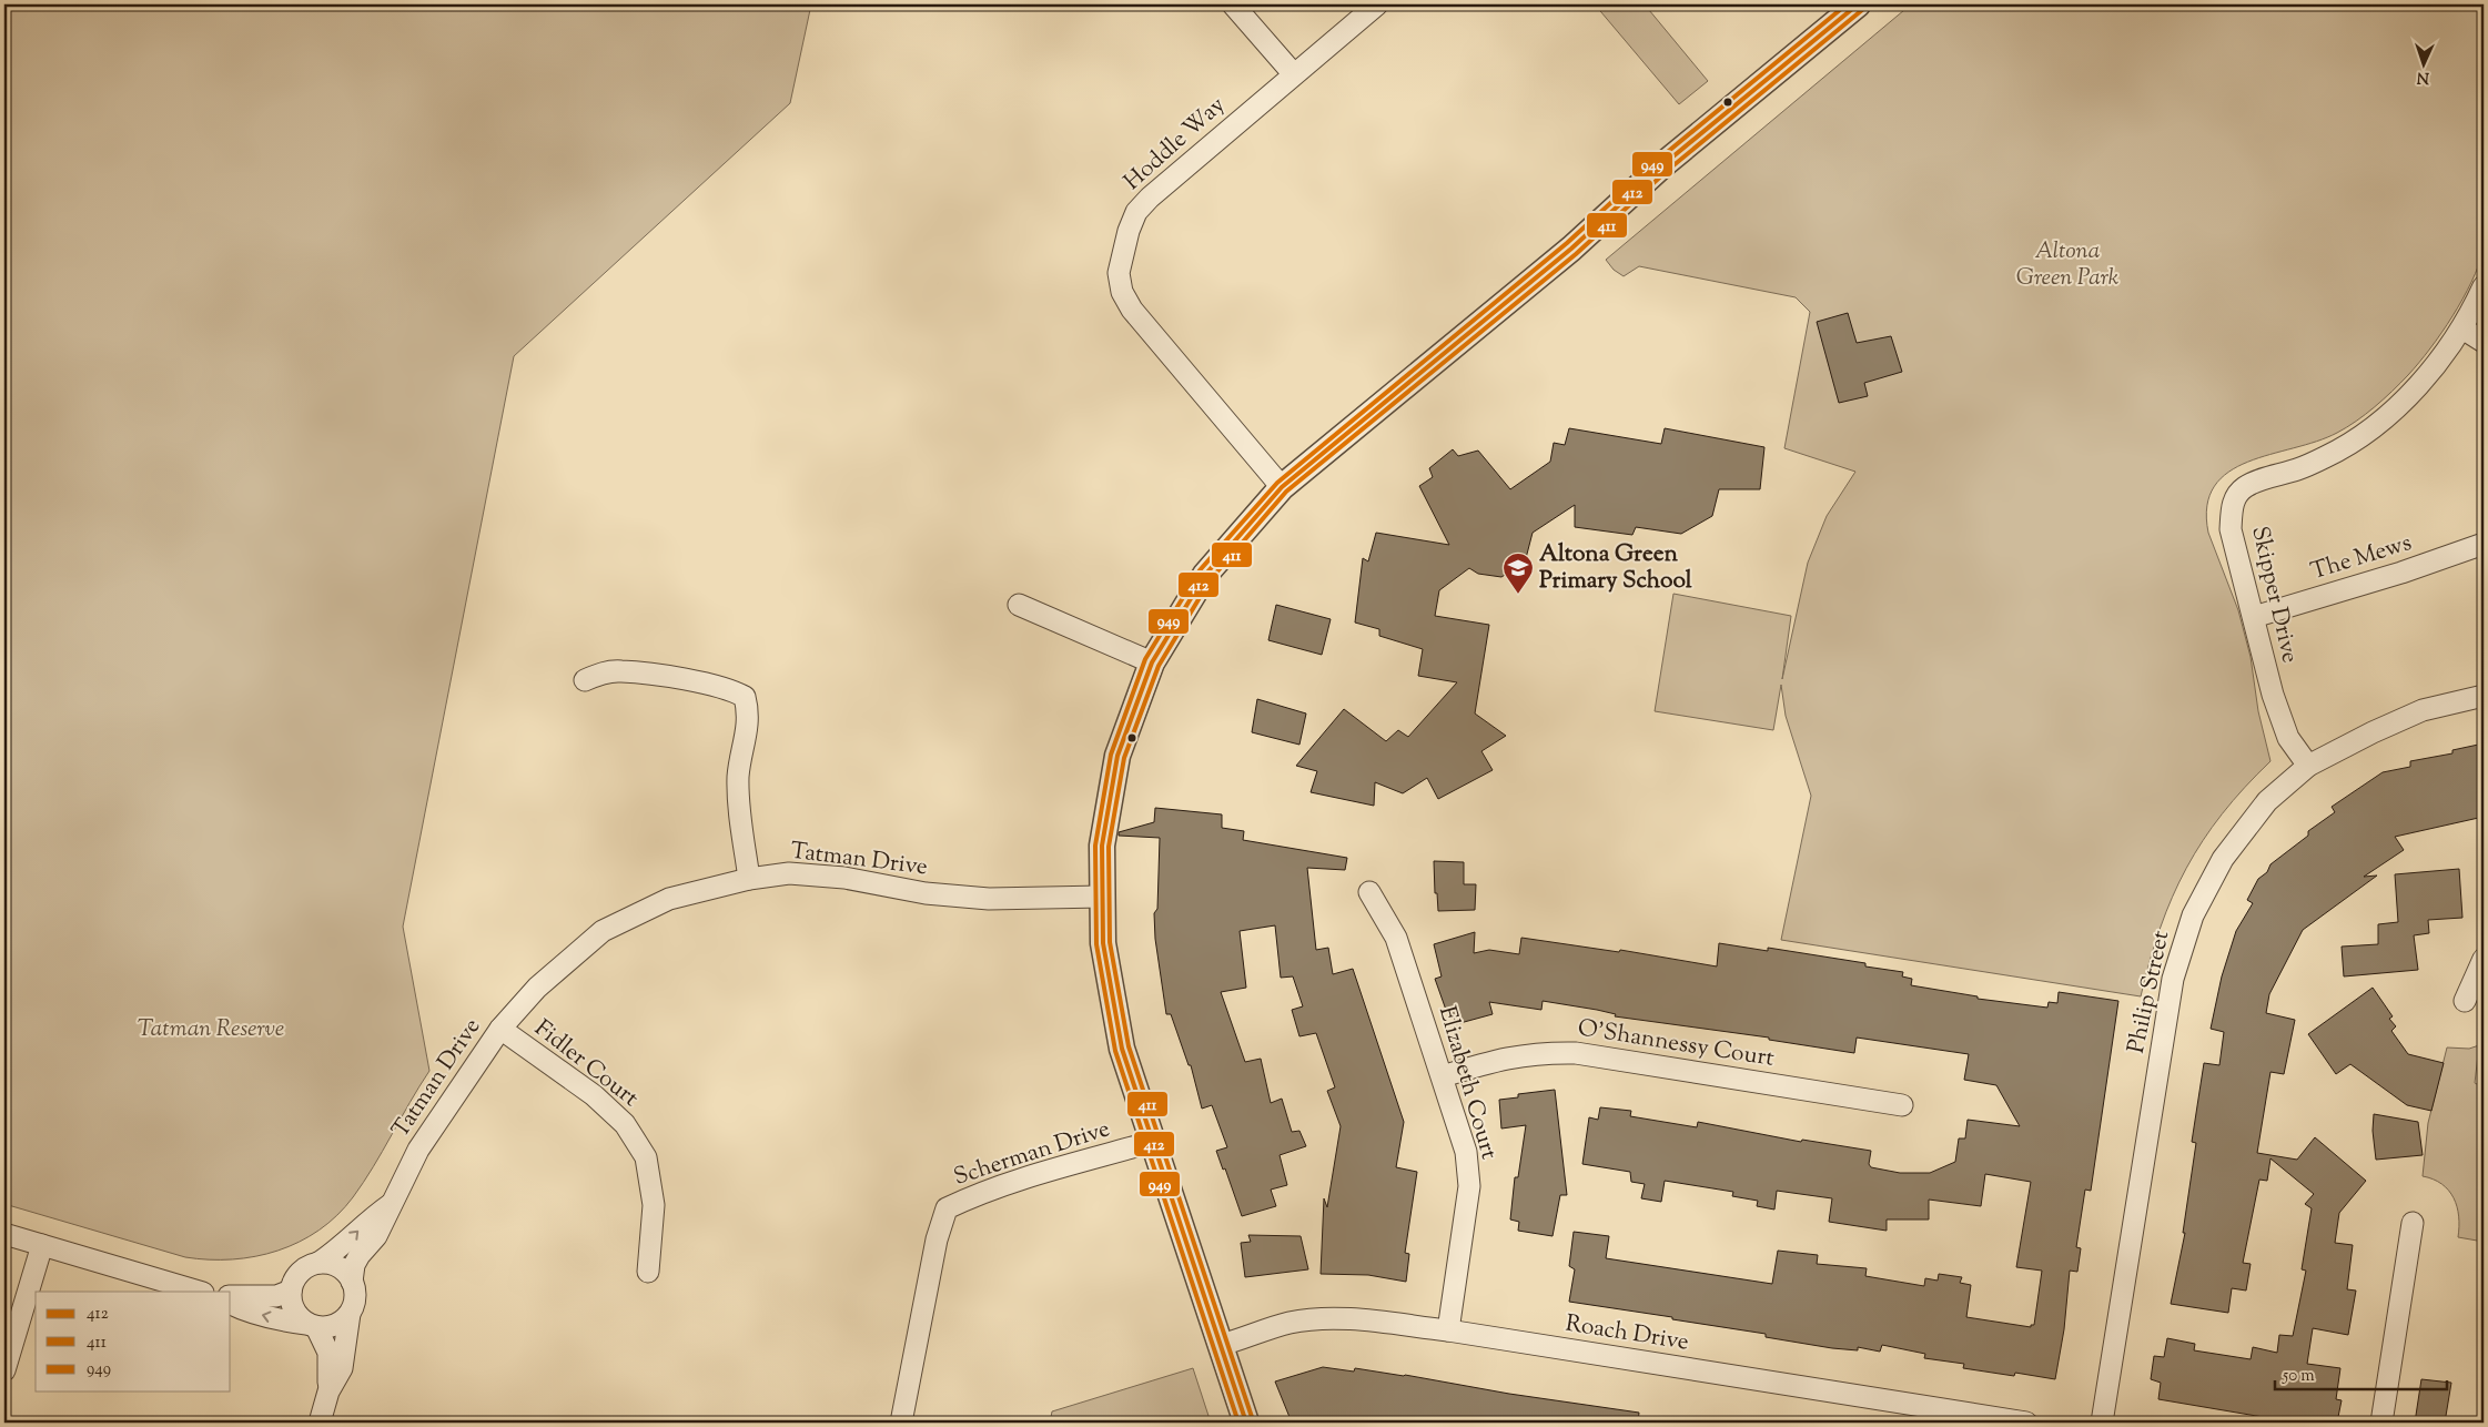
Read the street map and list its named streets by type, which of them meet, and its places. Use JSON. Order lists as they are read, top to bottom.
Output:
{
  "streets": {
    "street": [
      "Hoddle Way",
      "The Mews",
      "Skipper Drive",
      "Tatman Drive",
      "Philip Street",
      "O'Shannessy Court",
      "Fidler Court",
      "Elizabeth Court",
      "Scherman Drive",
      "Roach Drive"
    ]
  },
  "crossings": [
    ["The Mews", "Skipper Drive"],
    ["Skipper Drive", "Philip Street"],
    ["Tatman Drive", "Fidler Court"],
    ["O'Shannessy Court", "Elizabeth Court"],
    ["Elizabeth Court", "Roach Drive"]
  ],
  "parks": ["Altona Green Park", "Tatman Reserve"],
  "places": {
    "school or university": ["Altona Green Primary School"]
  },
  "lines": ["transit line 412", "transit line 949", "transit line 411"],
  "legend": ["412", "411", "949"],
  "scale_bar": "50 m",
  "north": "bottom"
}
